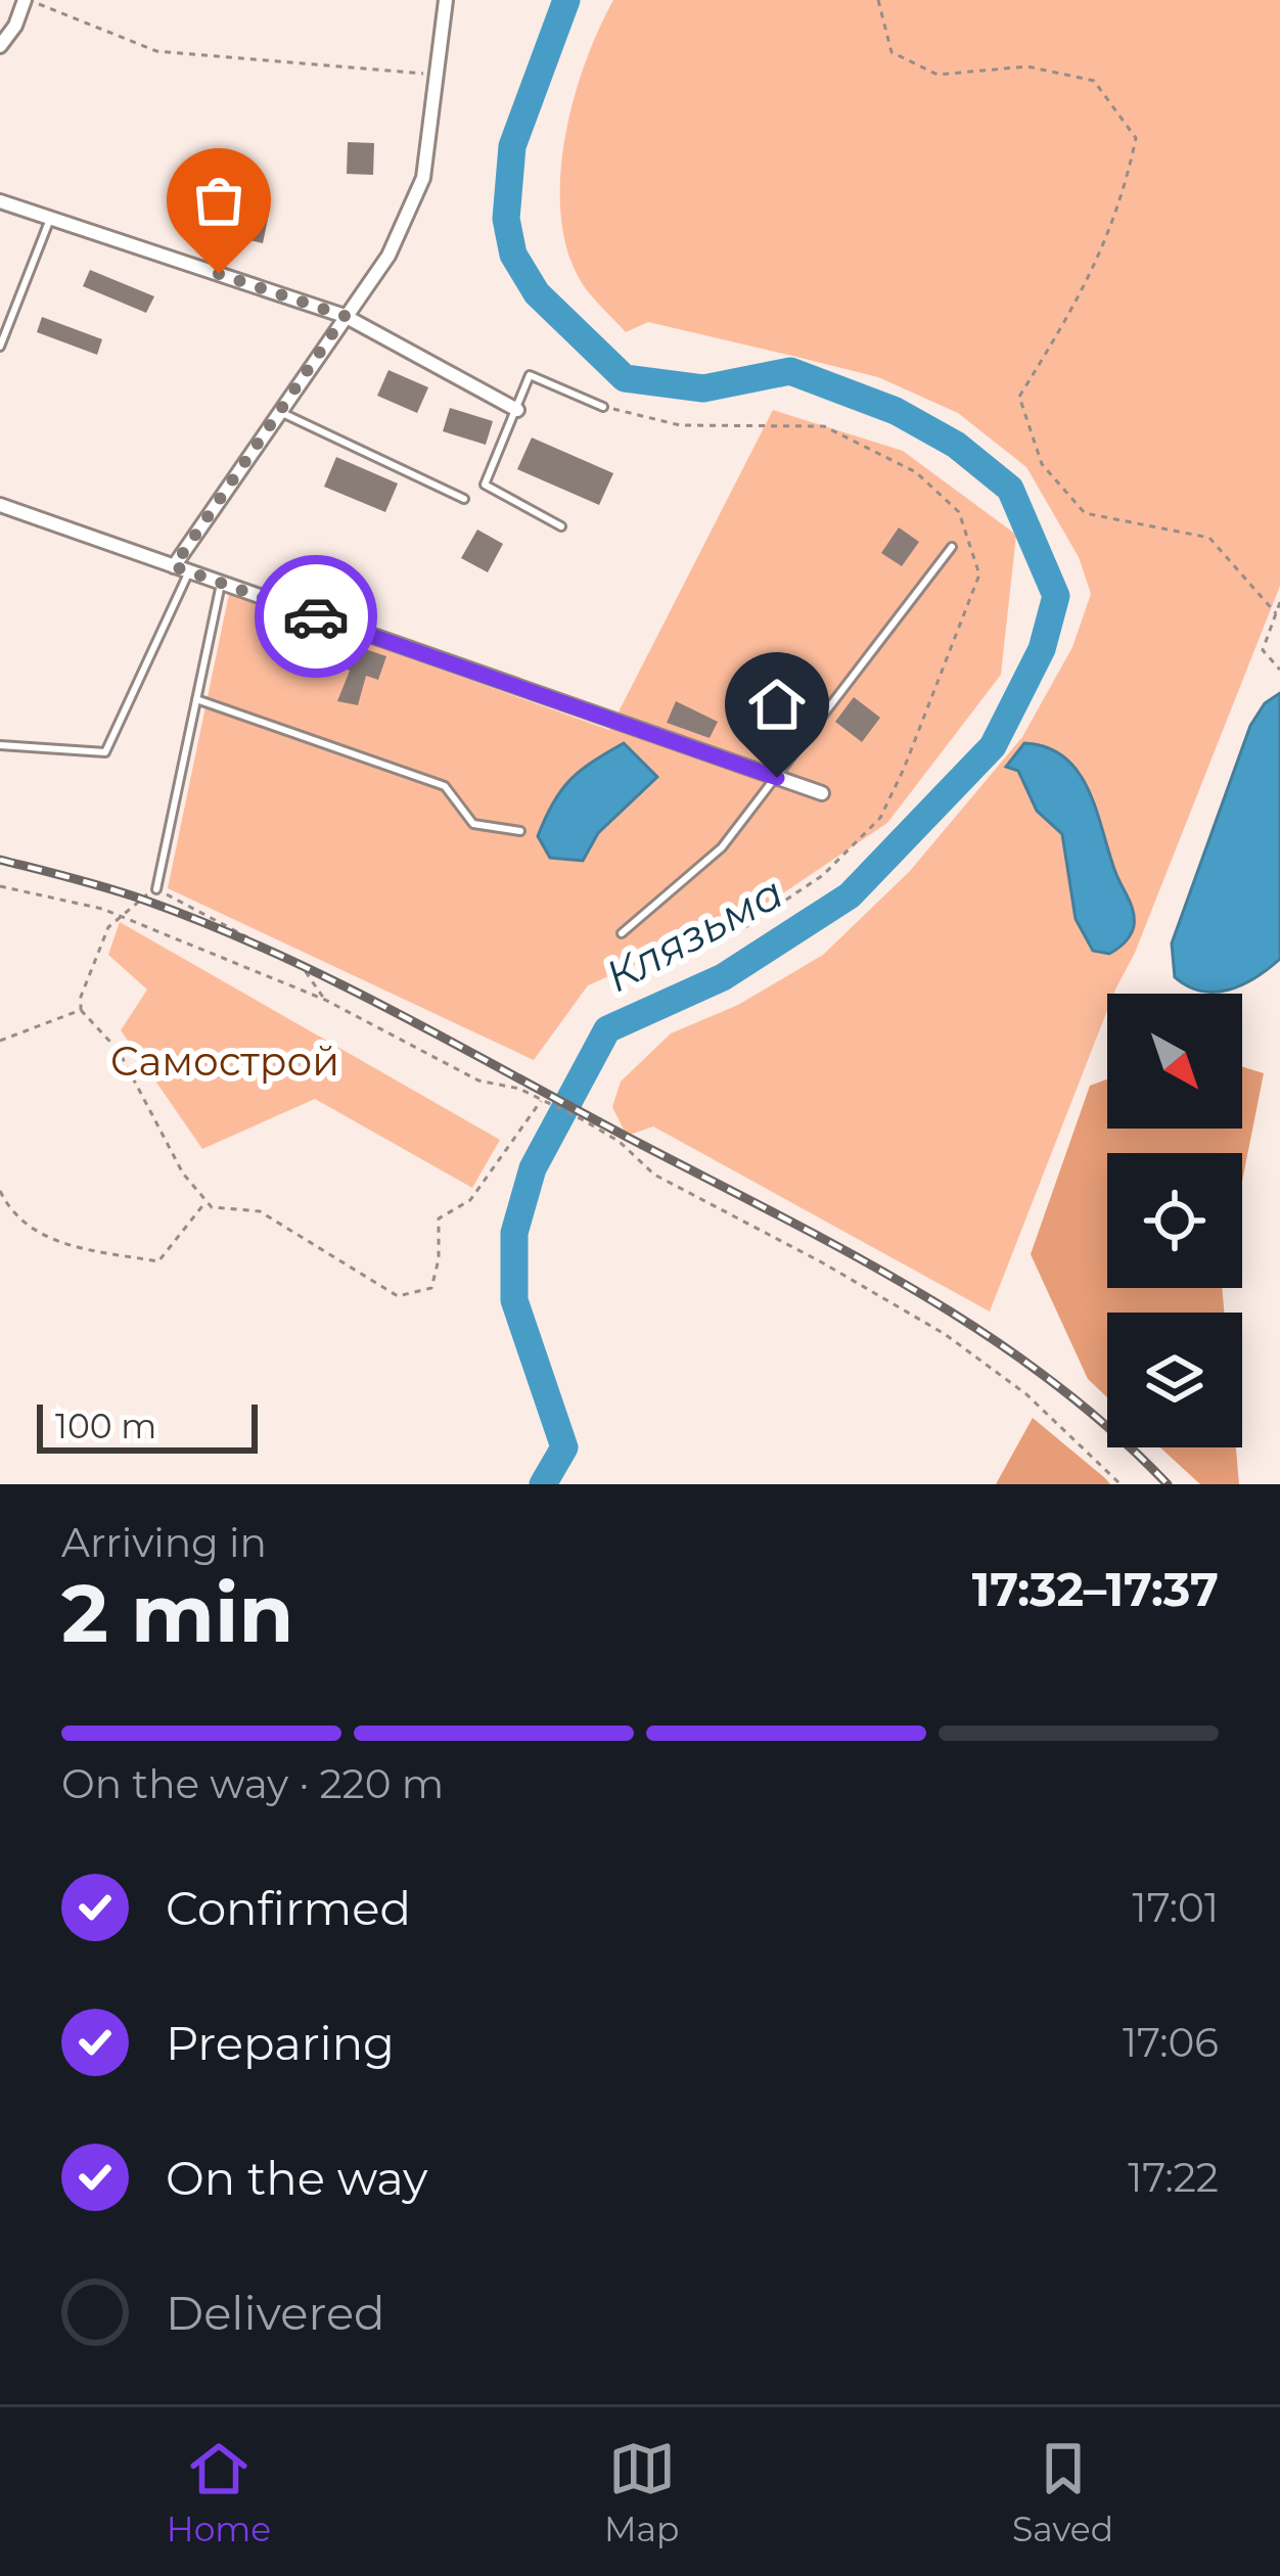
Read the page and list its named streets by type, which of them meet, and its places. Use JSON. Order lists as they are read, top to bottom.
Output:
{
  "water": ["Клязьма"],
  "parks": ["Самострой"],
  "scale_bar": "100 m",
  "north": "bottom right",
  "page": {
    "scale": "100 m",
    "heading": ["2 min", "Arriving in", "17:32–17:37"],
    "bar": "On the way · 220 m",
    "list": [
      ["Confirmed", "17:01"],
      ["Preparing", "17:06"],
      ["On the way", "17:22"],
      "Delivered"
    ],
    "tabs": ["Home", "Map", "Saved"]
  }
}
